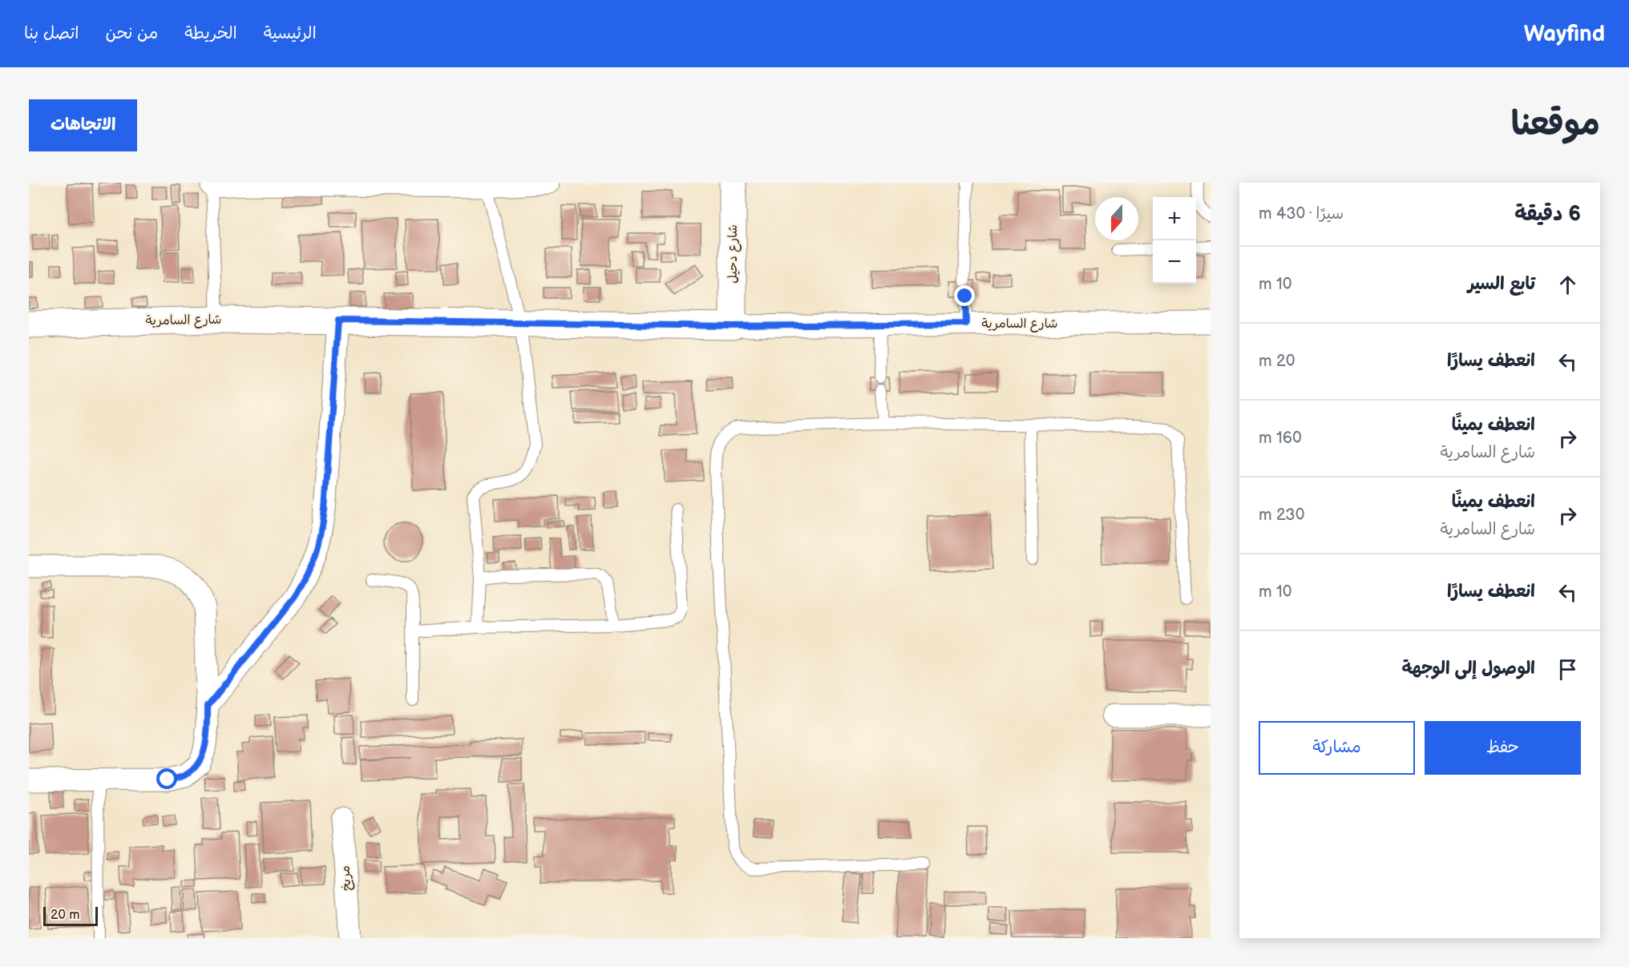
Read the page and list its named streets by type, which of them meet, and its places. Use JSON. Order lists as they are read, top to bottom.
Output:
{
  "streets": {
    "street": ["شارع دحيل", "شارع السامرية", "مريخ"]
  },
  "crossings": [
    ["شارع دحيل", "شارع السامرية"]
  ],
  "scale_bar": "20 m",
  "north": "bottom",
  "page": {
    "header": "Wayfind",
    "nav": [
      "الرئيسية",
      "الخريطة",
      "من نحن",
      "اتصل بنا"
    ],
    "title": "موقعنا",
    "buttons": [
      "الاتجاهات",
      ["حفظ", "مشاركة"]
    ],
    "heading": ["6 دقيقة", "سيرًا · 430 m"],
    "map_buttons": ["+", "−"],
    "list": [
      ["تابع السير", "10 m"],
      ["انعطف يسارًا", "20 m"],
      ["انعطف يمينًا", "شارع السامرية", "160 m"],
      ["انعطف يمينًا", "شارع السامرية", "230 m"],
      ["انعطف يسارًا", "10 m"],
      "الوصول إلى الوجهة"
    ],
    "scale": "20 m"
  }
}
